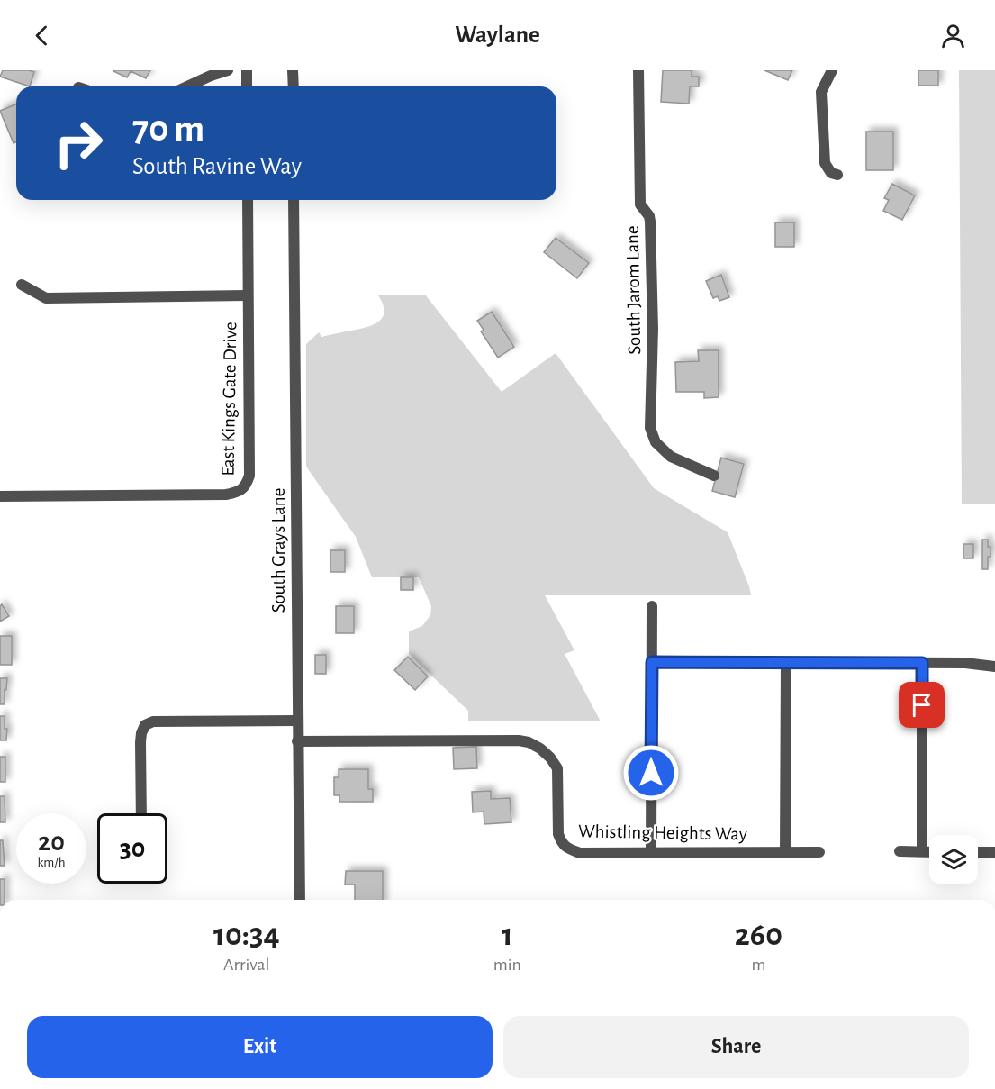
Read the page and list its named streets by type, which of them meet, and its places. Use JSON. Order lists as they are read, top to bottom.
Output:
{
  "streets": {
    "street": [
      "South Jarom Lane",
      "East Kings Gate Drive",
      "South Grays Lane",
      "Whistling Heights Way"
    ]
  },
  "crossings": [
    ["South Grays Lane", "Whistling Heights Way"]
  ],
  "page": {
    "header": "Waylane",
    "turn": ["70 m", "South Ravine Way"],
    "speed": "20 km/h",
    "limit": "30",
    "eta": [
      "10:34",
      "Arrival",
      "1",
      "min",
      "260",
      "m"
    ],
    "buttons": ["Exit", "Share"]
  }
}
